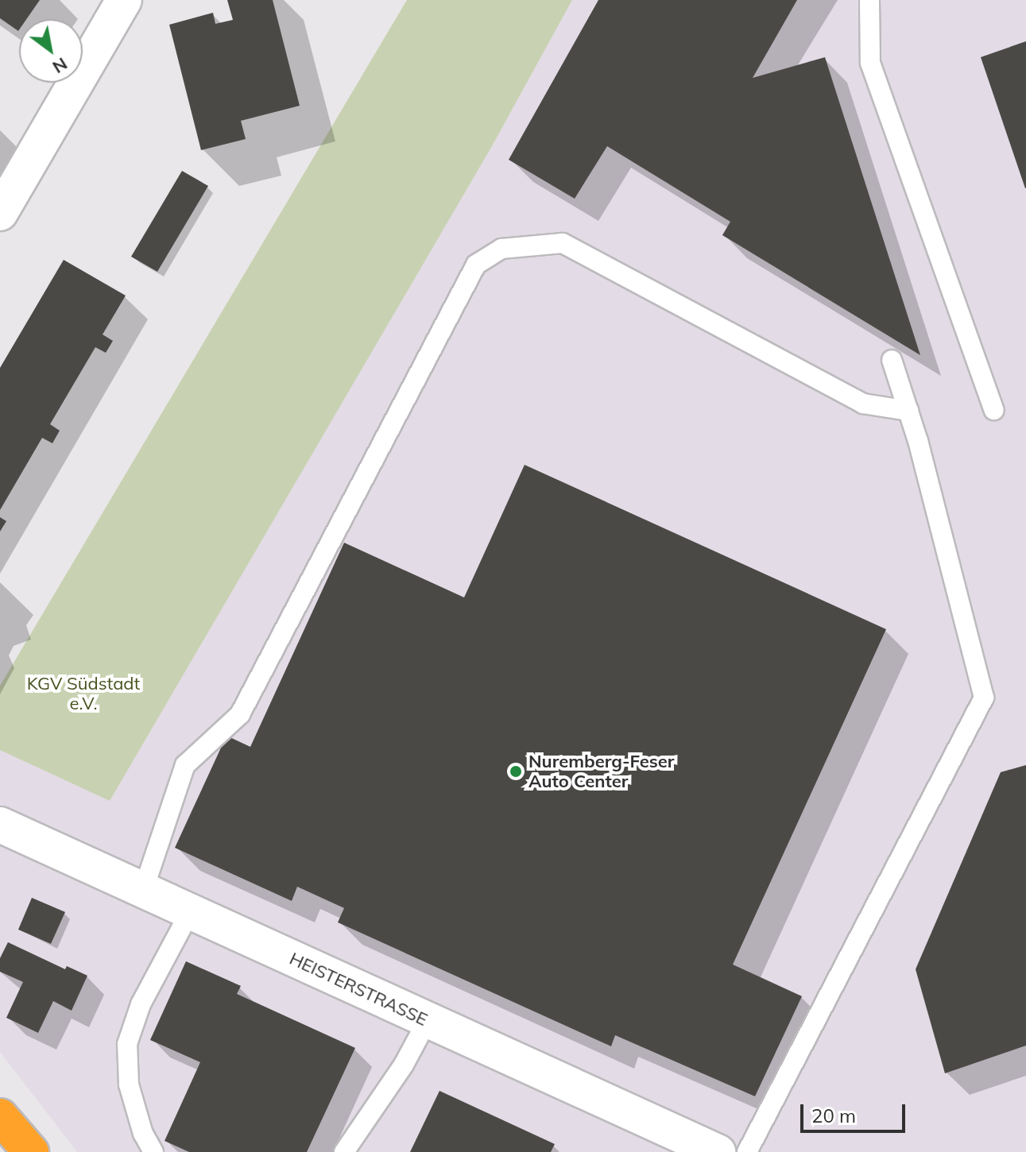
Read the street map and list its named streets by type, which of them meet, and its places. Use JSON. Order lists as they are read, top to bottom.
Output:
{
  "streets": {
    "street": ["HEISTERSTRASSE"]
  },
  "parks": ["KGV Südstadt e.V."],
  "places": ["Nuremberg-Feser Auto Center"],
  "scale_bar": "20 m",
  "north": "bottom right"
}
